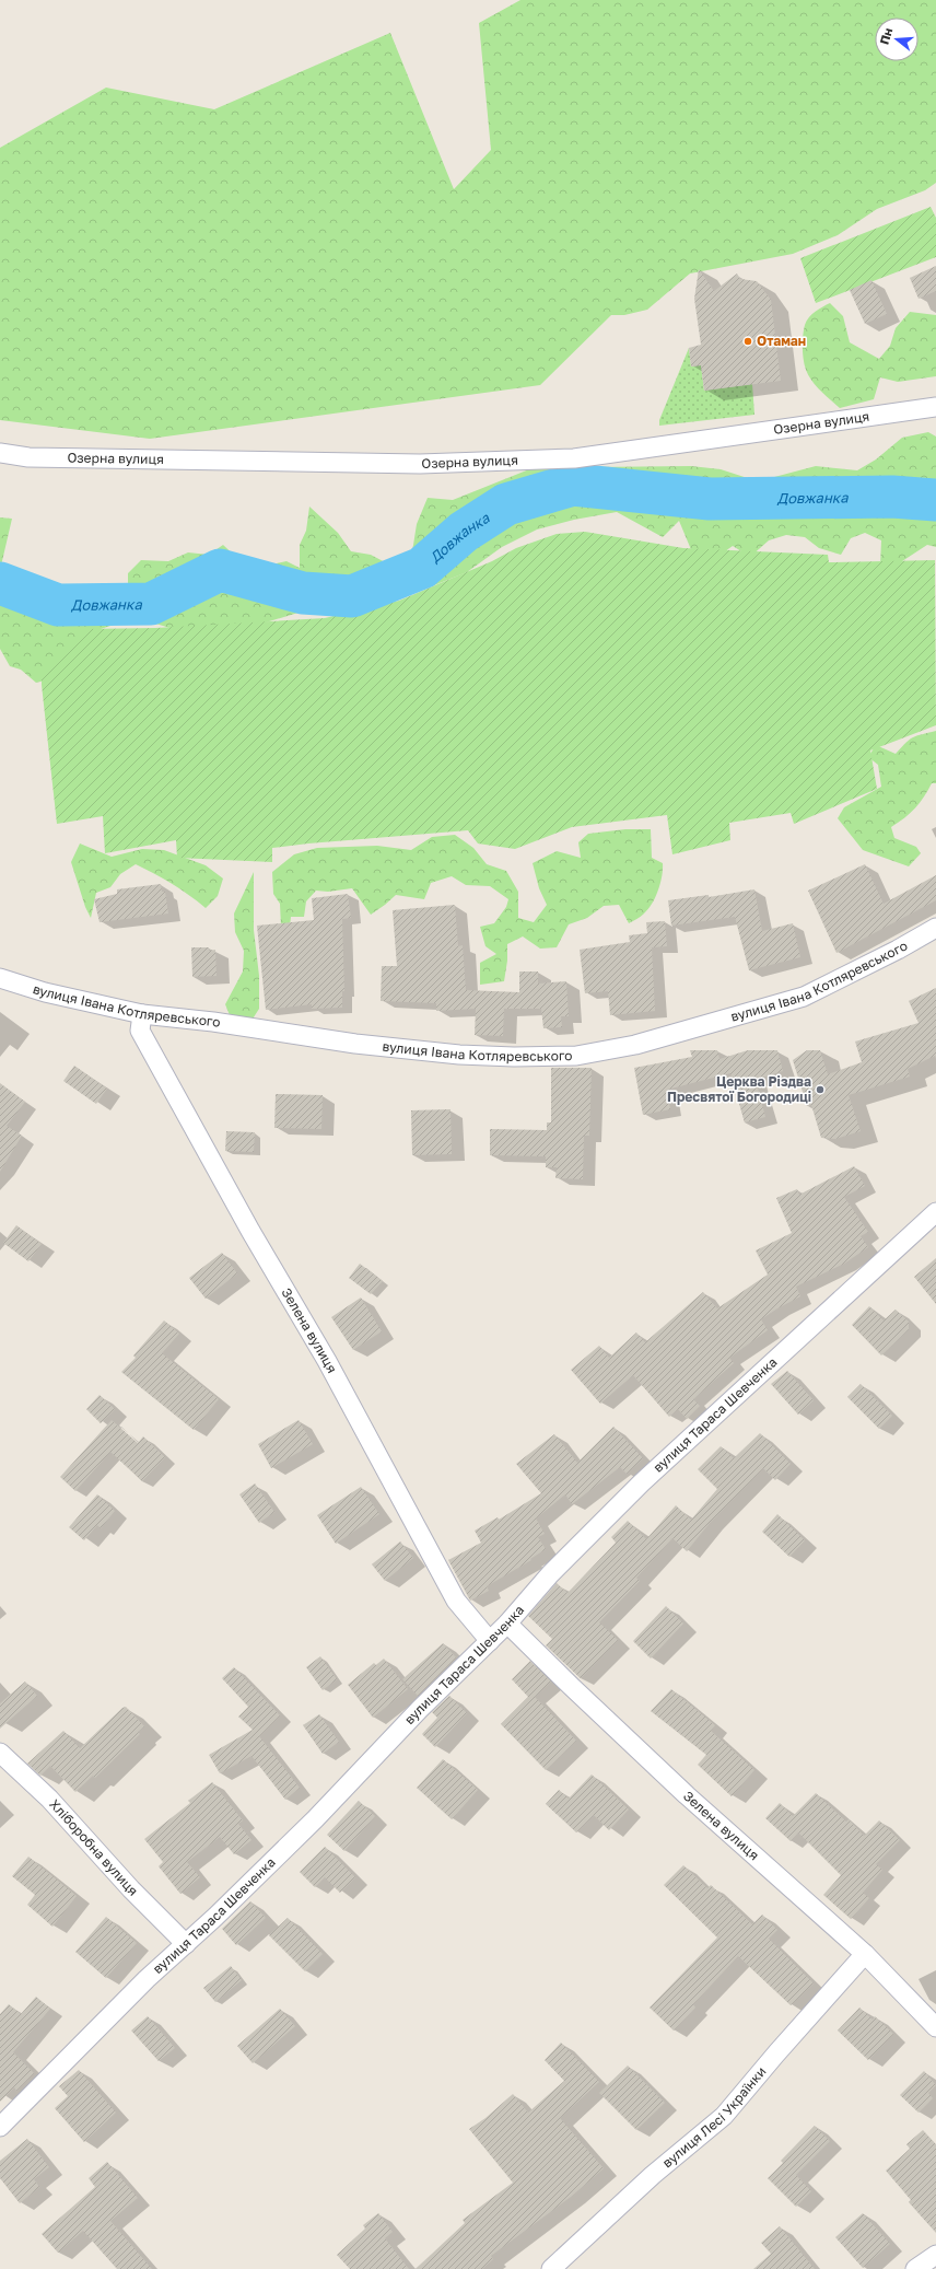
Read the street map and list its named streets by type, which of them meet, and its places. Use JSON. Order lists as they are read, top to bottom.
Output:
{
  "streets": {
    "street": [
      "Озерна вулиця",
      "вулиця Івана Котляревського",
      "Зелена вулиця",
      "вулиця Тараса Шевченка",
      "Хліборобна вулиця",
      "вулиця Лесі Українки"
    ]
  },
  "crossings": [
    ["вулиця Івана Котляревського", "Зелена вулиця"],
    ["Зелена вулиця", "вулиця Тараса Шевченка"],
    ["Зелена вулиця", "вулиця Лесі Українки"],
    ["вулиця Тараса Шевченка", "Хліборобна вулиця"]
  ],
  "water": ["Довжанка"],
  "places": ["Отаман", "Церква Різдва Пресвятої Богородиці"],
  "north": "left"
}
